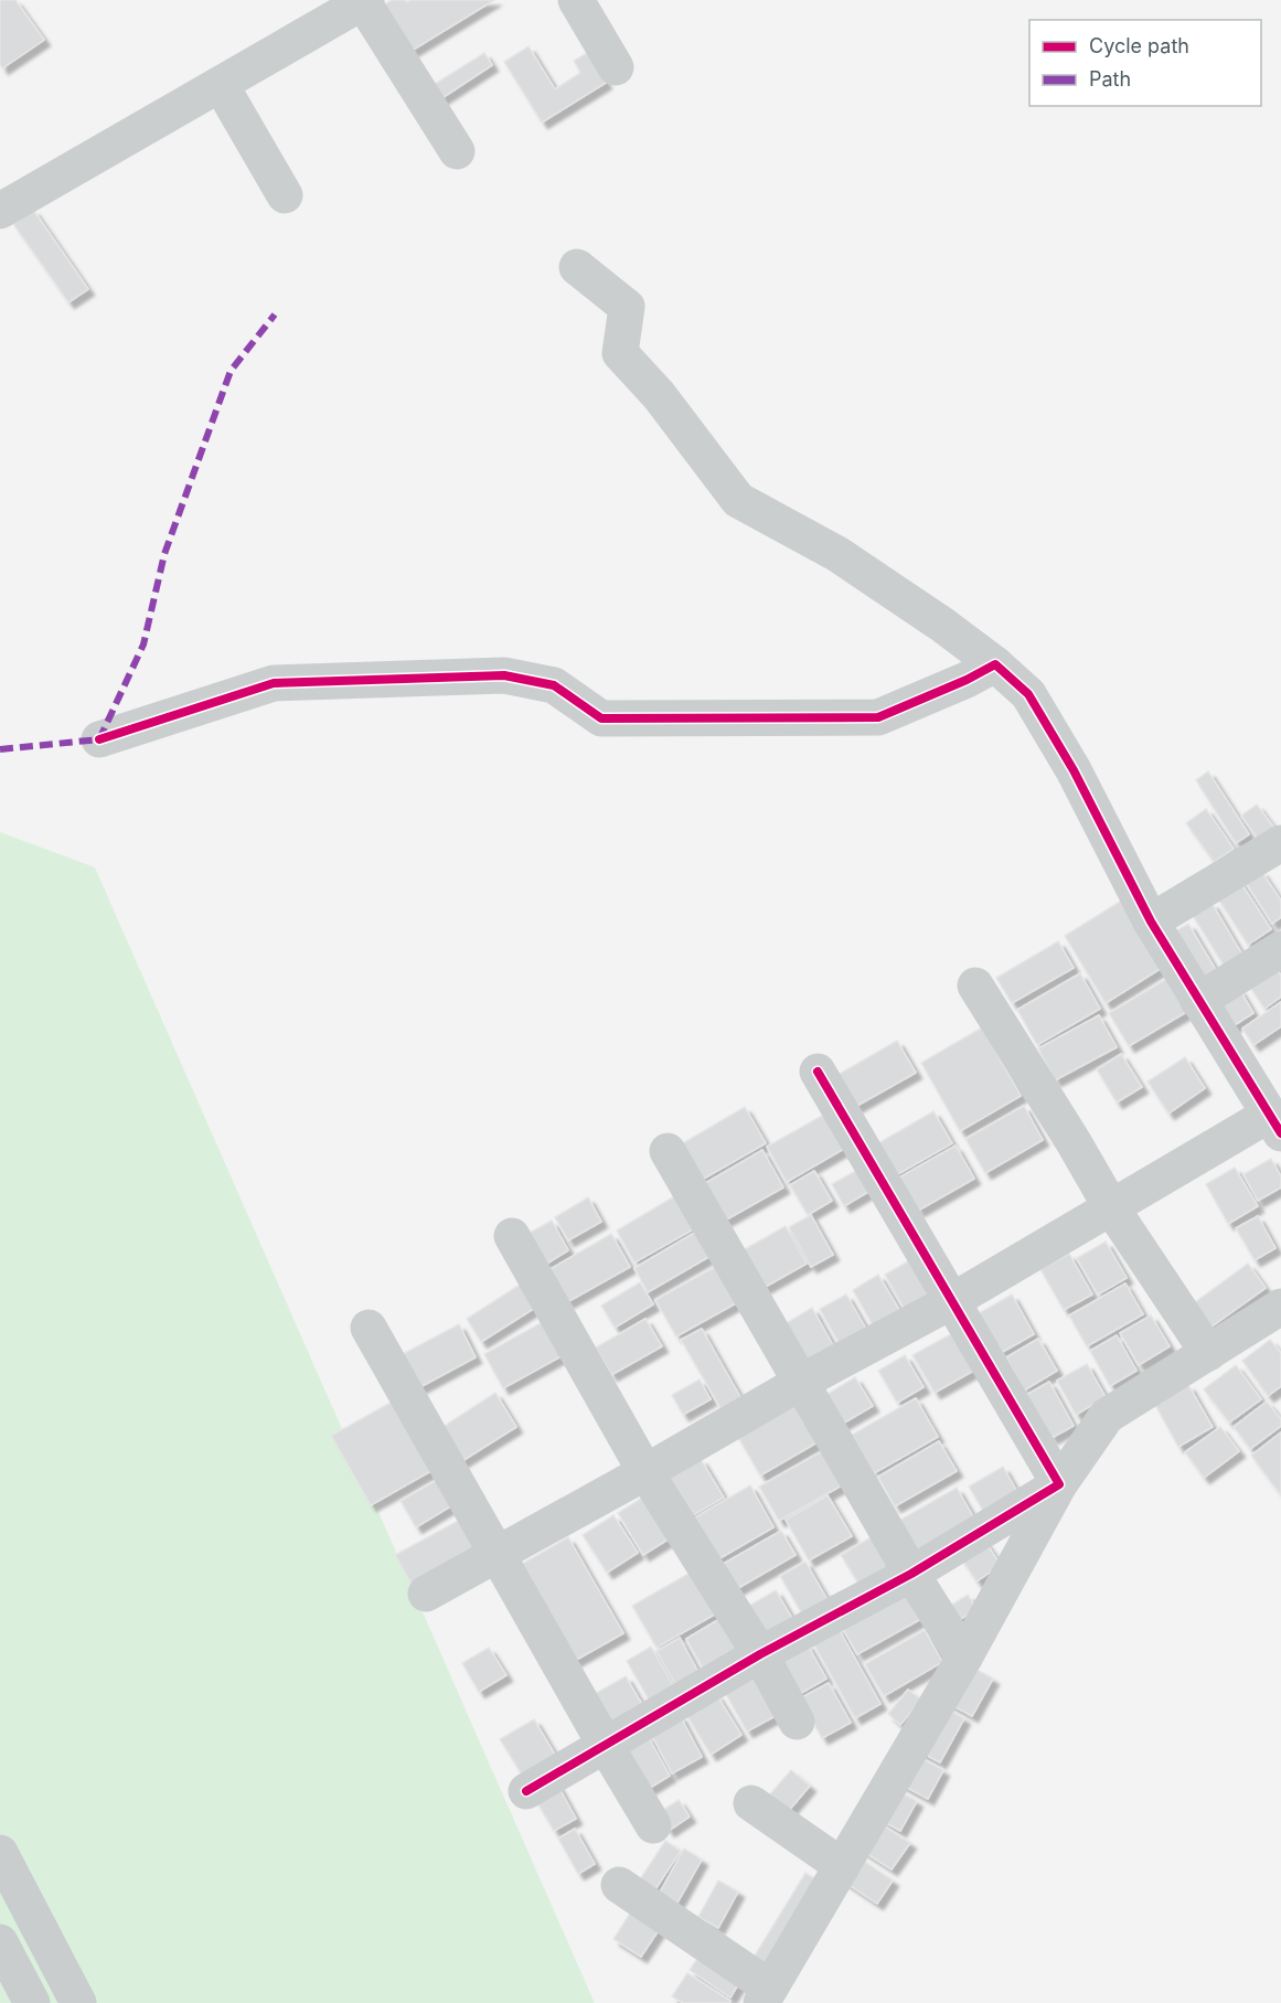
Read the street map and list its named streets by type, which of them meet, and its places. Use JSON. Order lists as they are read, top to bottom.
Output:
{
  "legend": ["Cycle path", "Path"]
}
